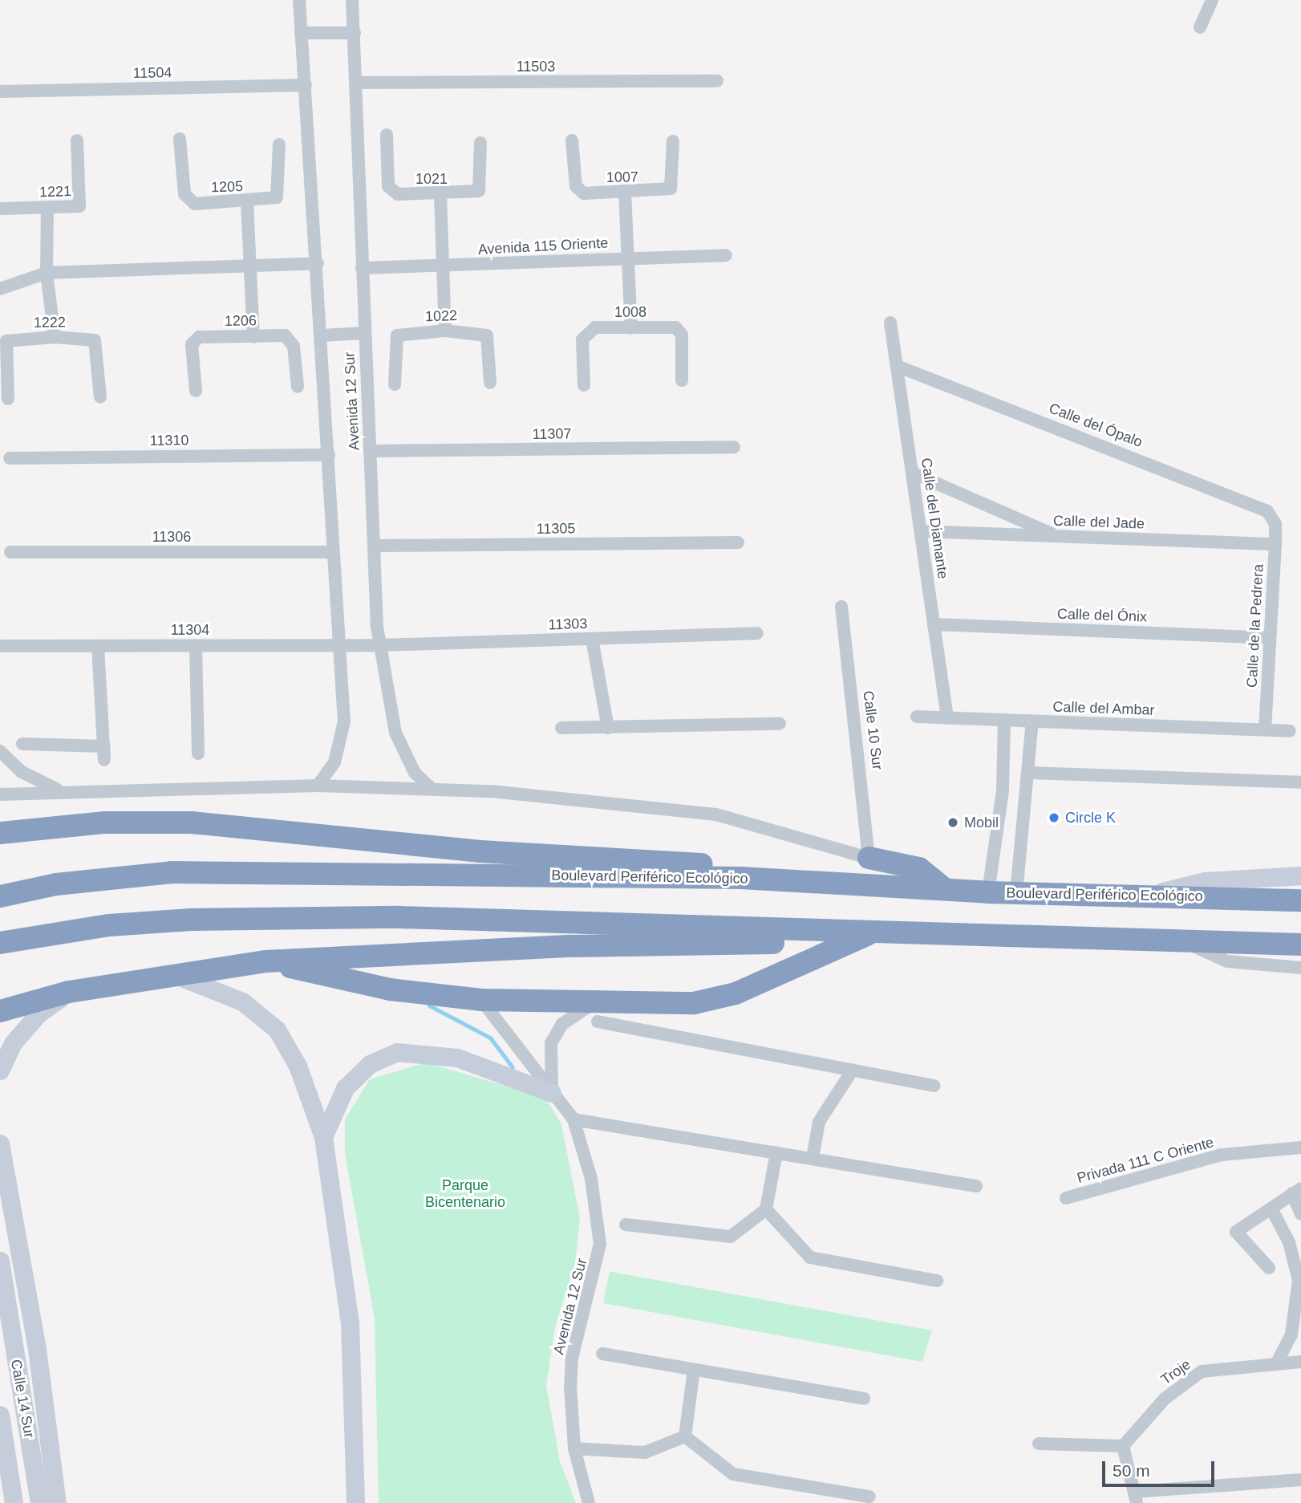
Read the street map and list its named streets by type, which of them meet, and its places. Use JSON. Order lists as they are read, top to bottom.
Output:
{
  "streets": {
    "highway": ["Boulevard Periférico Ecológico"],
    "street": [
      "11503",
      "11504",
      "1007",
      "1021",
      "1205",
      "1221",
      "Avenida 115 Oriente",
      "1008",
      "1022",
      "1206",
      "1222",
      "Avenida 12 Sur",
      "Calle del Ópalo",
      "11307",
      "11310",
      "Calle del Diamante",
      "Calle del Jade",
      "11305",
      "11306",
      "Calle del Ónix",
      "11303",
      "Calle de la Pedrera",
      "11304",
      "Calle del Ambar",
      "Calle 10 Sur",
      "Privada 111 C Oriente",
      "Troje",
      "Calle 14 Sur"
    ]
  },
  "crossings": [
    ["11503", "Avenida 12 Sur"],
    ["11504", "Avenida 12 Sur"],
    ["Avenida 115 Oriente", "Avenida 12 Sur"],
    ["Avenida 12 Sur", "11307"],
    ["Avenida 12 Sur", "11310"],
    ["Avenida 12 Sur", "11305"],
    ["Avenida 12 Sur", "11306"],
    ["Avenida 12 Sur", "11303"],
    ["Avenida 12 Sur", "11304"],
    ["Calle del Ópalo", "Calle del Diamante"],
    ["Calle del Ópalo", "Calle de la Pedrera"],
    ["Calle del Diamante", "Calle del Jade"],
    ["Calle del Diamante", "Calle del Ónix"],
    ["Calle del Diamante", "Calle del Ambar"],
    ["Calle del Jade", "Calle de la Pedrera"],
    ["Calle del Ónix", "Calle de la Pedrera"],
    ["11303", "11304"],
    ["Calle de la Pedrera", "Calle del Ambar"]
  ],
  "parks": ["Parque Bicentenario"],
  "places": ["Circle K", "Mobil"],
  "scale_bar": "50 m"
}
